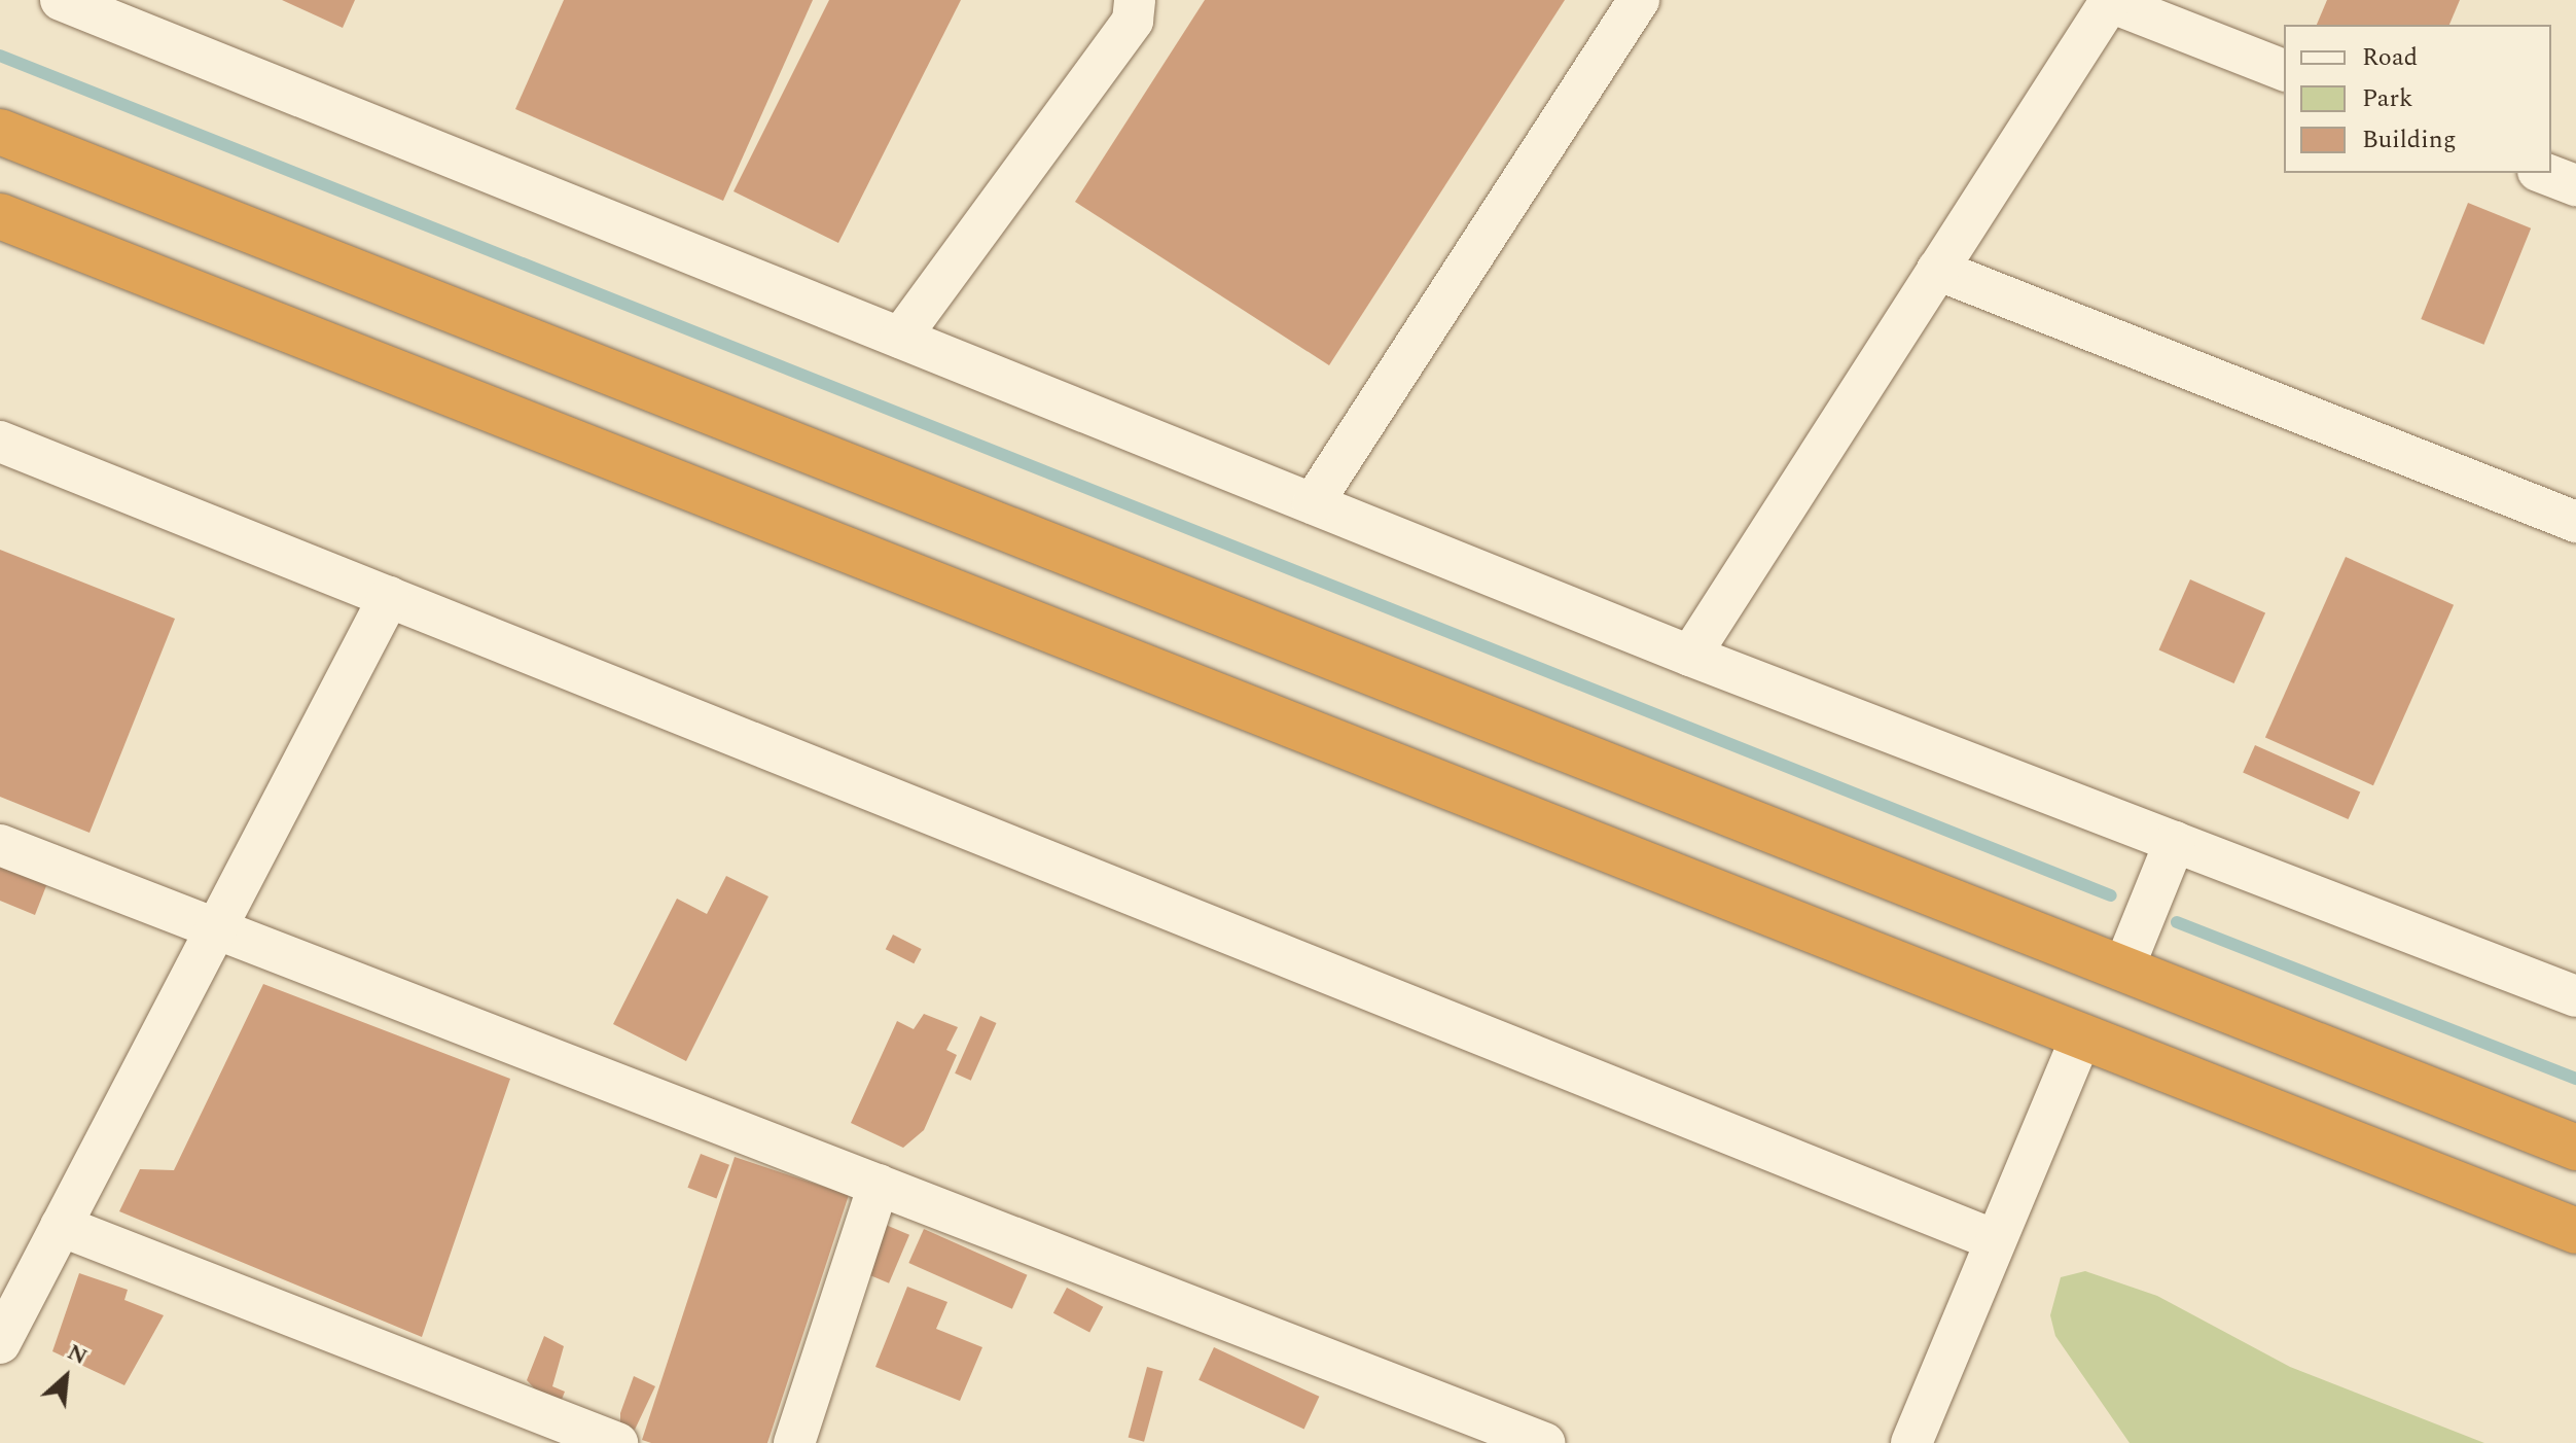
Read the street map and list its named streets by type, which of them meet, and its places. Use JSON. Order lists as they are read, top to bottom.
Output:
{
  "legend": ["Road", "Park", "Building"],
  "north": "top right"
}
